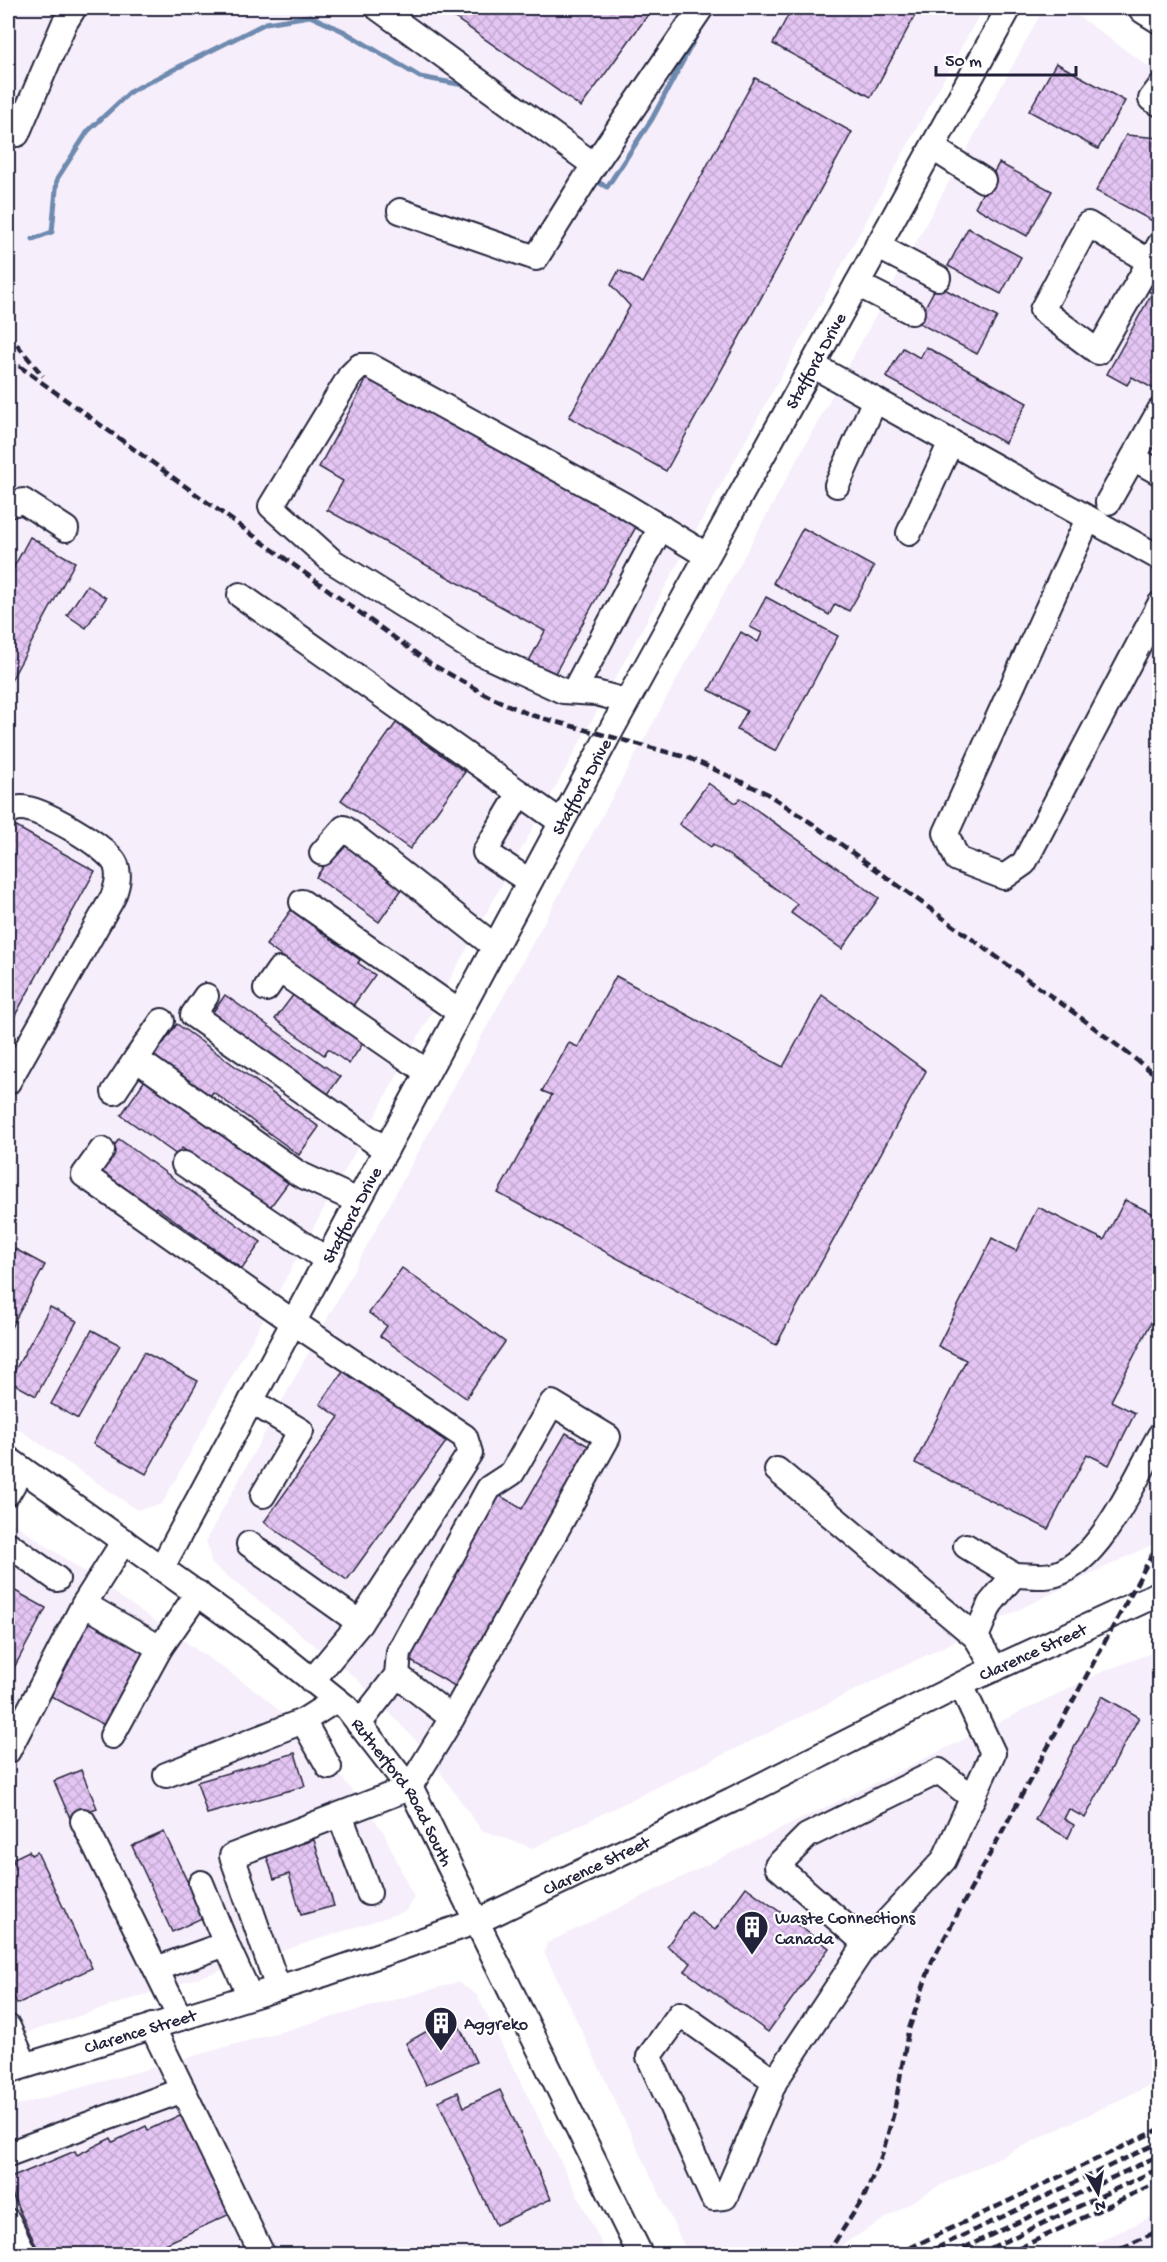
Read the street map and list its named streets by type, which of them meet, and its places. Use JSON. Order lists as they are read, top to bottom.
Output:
{
  "streets": {
    "street": ["Stafford Drive", "Clarence Street", "Rutherford Road South"]
  },
  "crossings": [
    ["Stafford Drive", "Rutherford Road South"],
    ["Clarence Street", "Rutherford Road South"]
  ],
  "places": {
    "building": ["Waste Connections Canada", "Aggreko"]
  },
  "scale_bar": "50 m",
  "north": "bottom"
}
